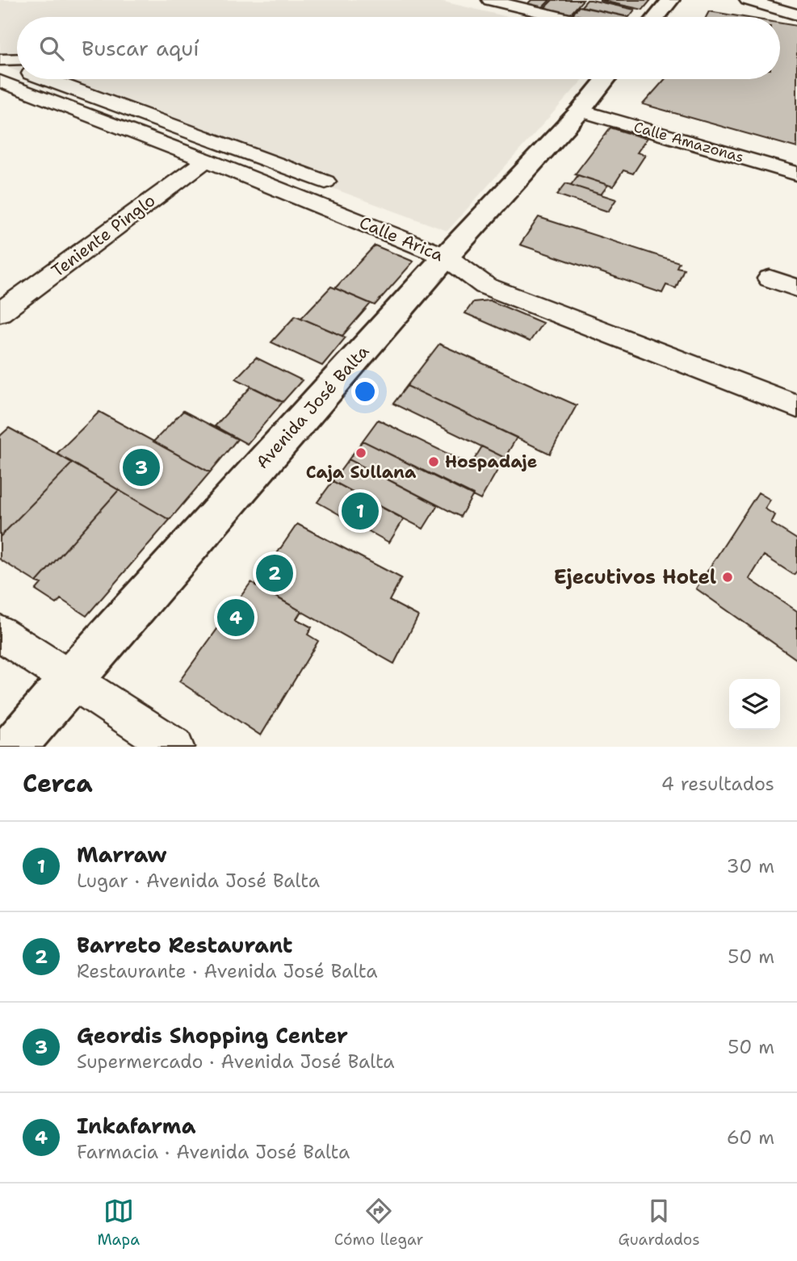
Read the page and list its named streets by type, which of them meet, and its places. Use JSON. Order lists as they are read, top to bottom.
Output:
{
  "streets": {
    "main road": ["Avenida José Balta"],
    "street": ["Calle Amazonas", "Teniente Pinglo", "Calle Arica"]
  },
  "crossings": [
    ["Calle Amazonas", "Avenida José Balta"],
    ["Teniente Pinglo", "Calle Arica"],
    ["Calle Arica", "Avenida José Balta"]
  ],
  "places": ["Caja Sullana", "Hospadaje", "Ejecutivos Hotel"],
  "page": {
    "search": "Buscar aquí",
    "pins": [
      "3",
      "1",
      "2",
      "4"
    ],
    "heading": ["Cerca", "4 resultados"],
    "list": [
      {
        "mark": "1",
        "name": "Marraw",
        "note": "Lugar · Avenida José Balta",
        "value": "30 m"
      },
      {
        "mark": "2",
        "name": "Barreto Restaurant",
        "note": "Restaurante · Avenida José Balta",
        "value": "50 m"
      },
      {
        "mark": "3",
        "name": "Geordis Shopping Center",
        "note": "Supermercado · Avenida José Balta",
        "value": "50 m"
      },
      {
        "mark": "4",
        "name": "Inkafarma",
        "note": "Farmacia · Avenida José Balta",
        "value": "60 m"
      }
    ],
    "nav": ["Mapa", "Cómo llegar", "Guardados"]
  }
}
